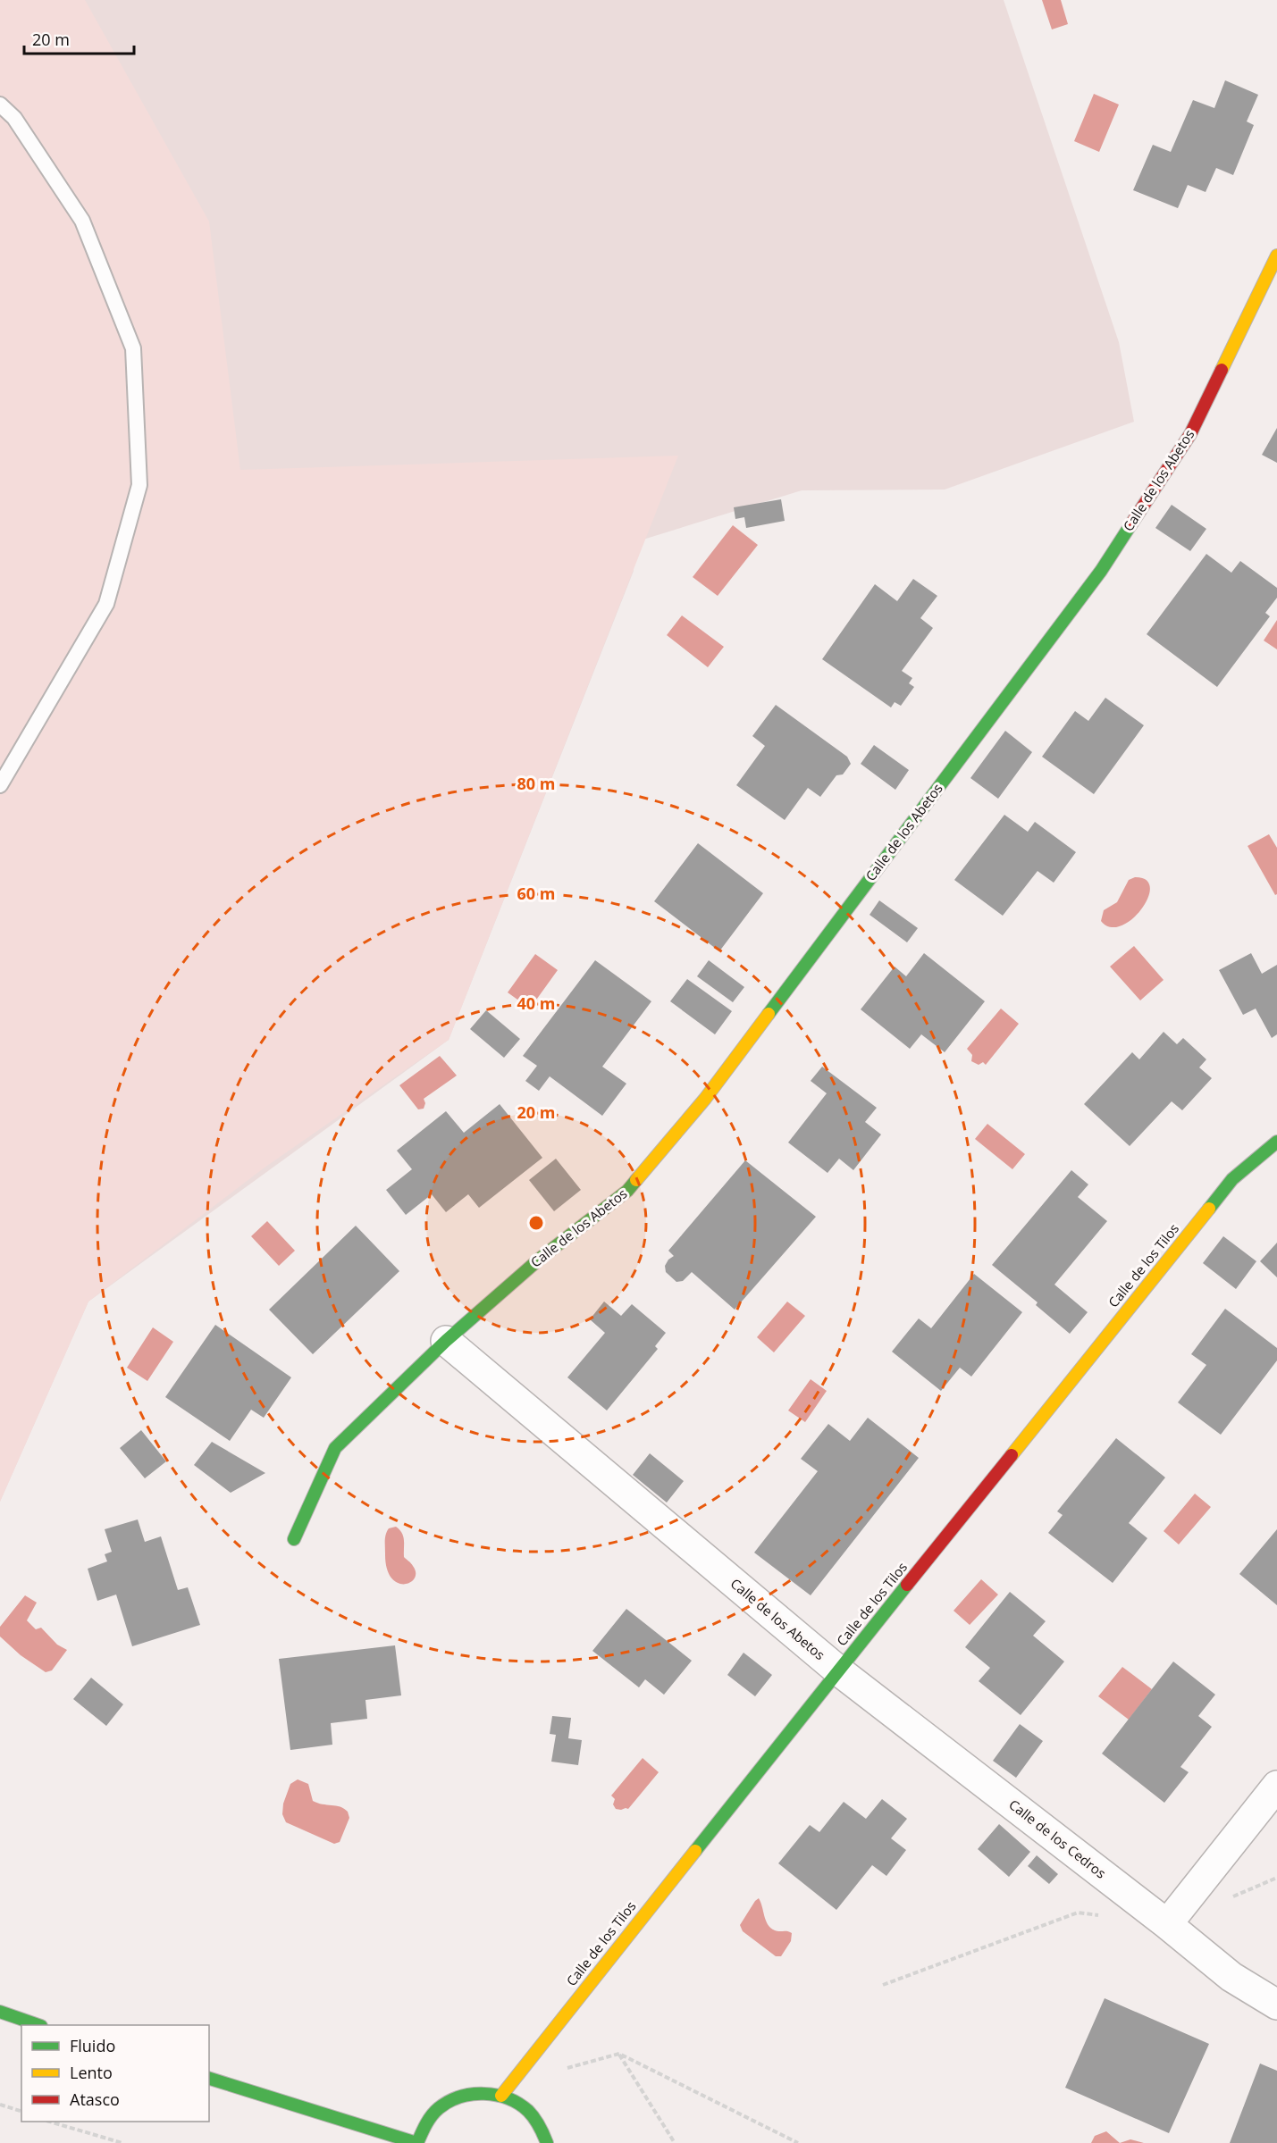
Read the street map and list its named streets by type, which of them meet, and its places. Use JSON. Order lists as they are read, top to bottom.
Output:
{
  "streets": {
    "street": ["Calle de los Abetos", "Calle de los Tilos", "Calle de los Cedros"]
  },
  "crossings": [
    ["Calle de los Abetos", "Calle de los Tilos"],
    ["Calle de los Abetos", "Calle de los Cedros"],
    ["Calle de los Tilos", "Calle de los Cedros"]
  ],
  "legend": ["Fluido", "Lento", "Atasco"],
  "scale_bar": "20 m",
  "rings": [
    "80 m",
    "60 m",
    "40 m",
    "20 m"
  ]
}
